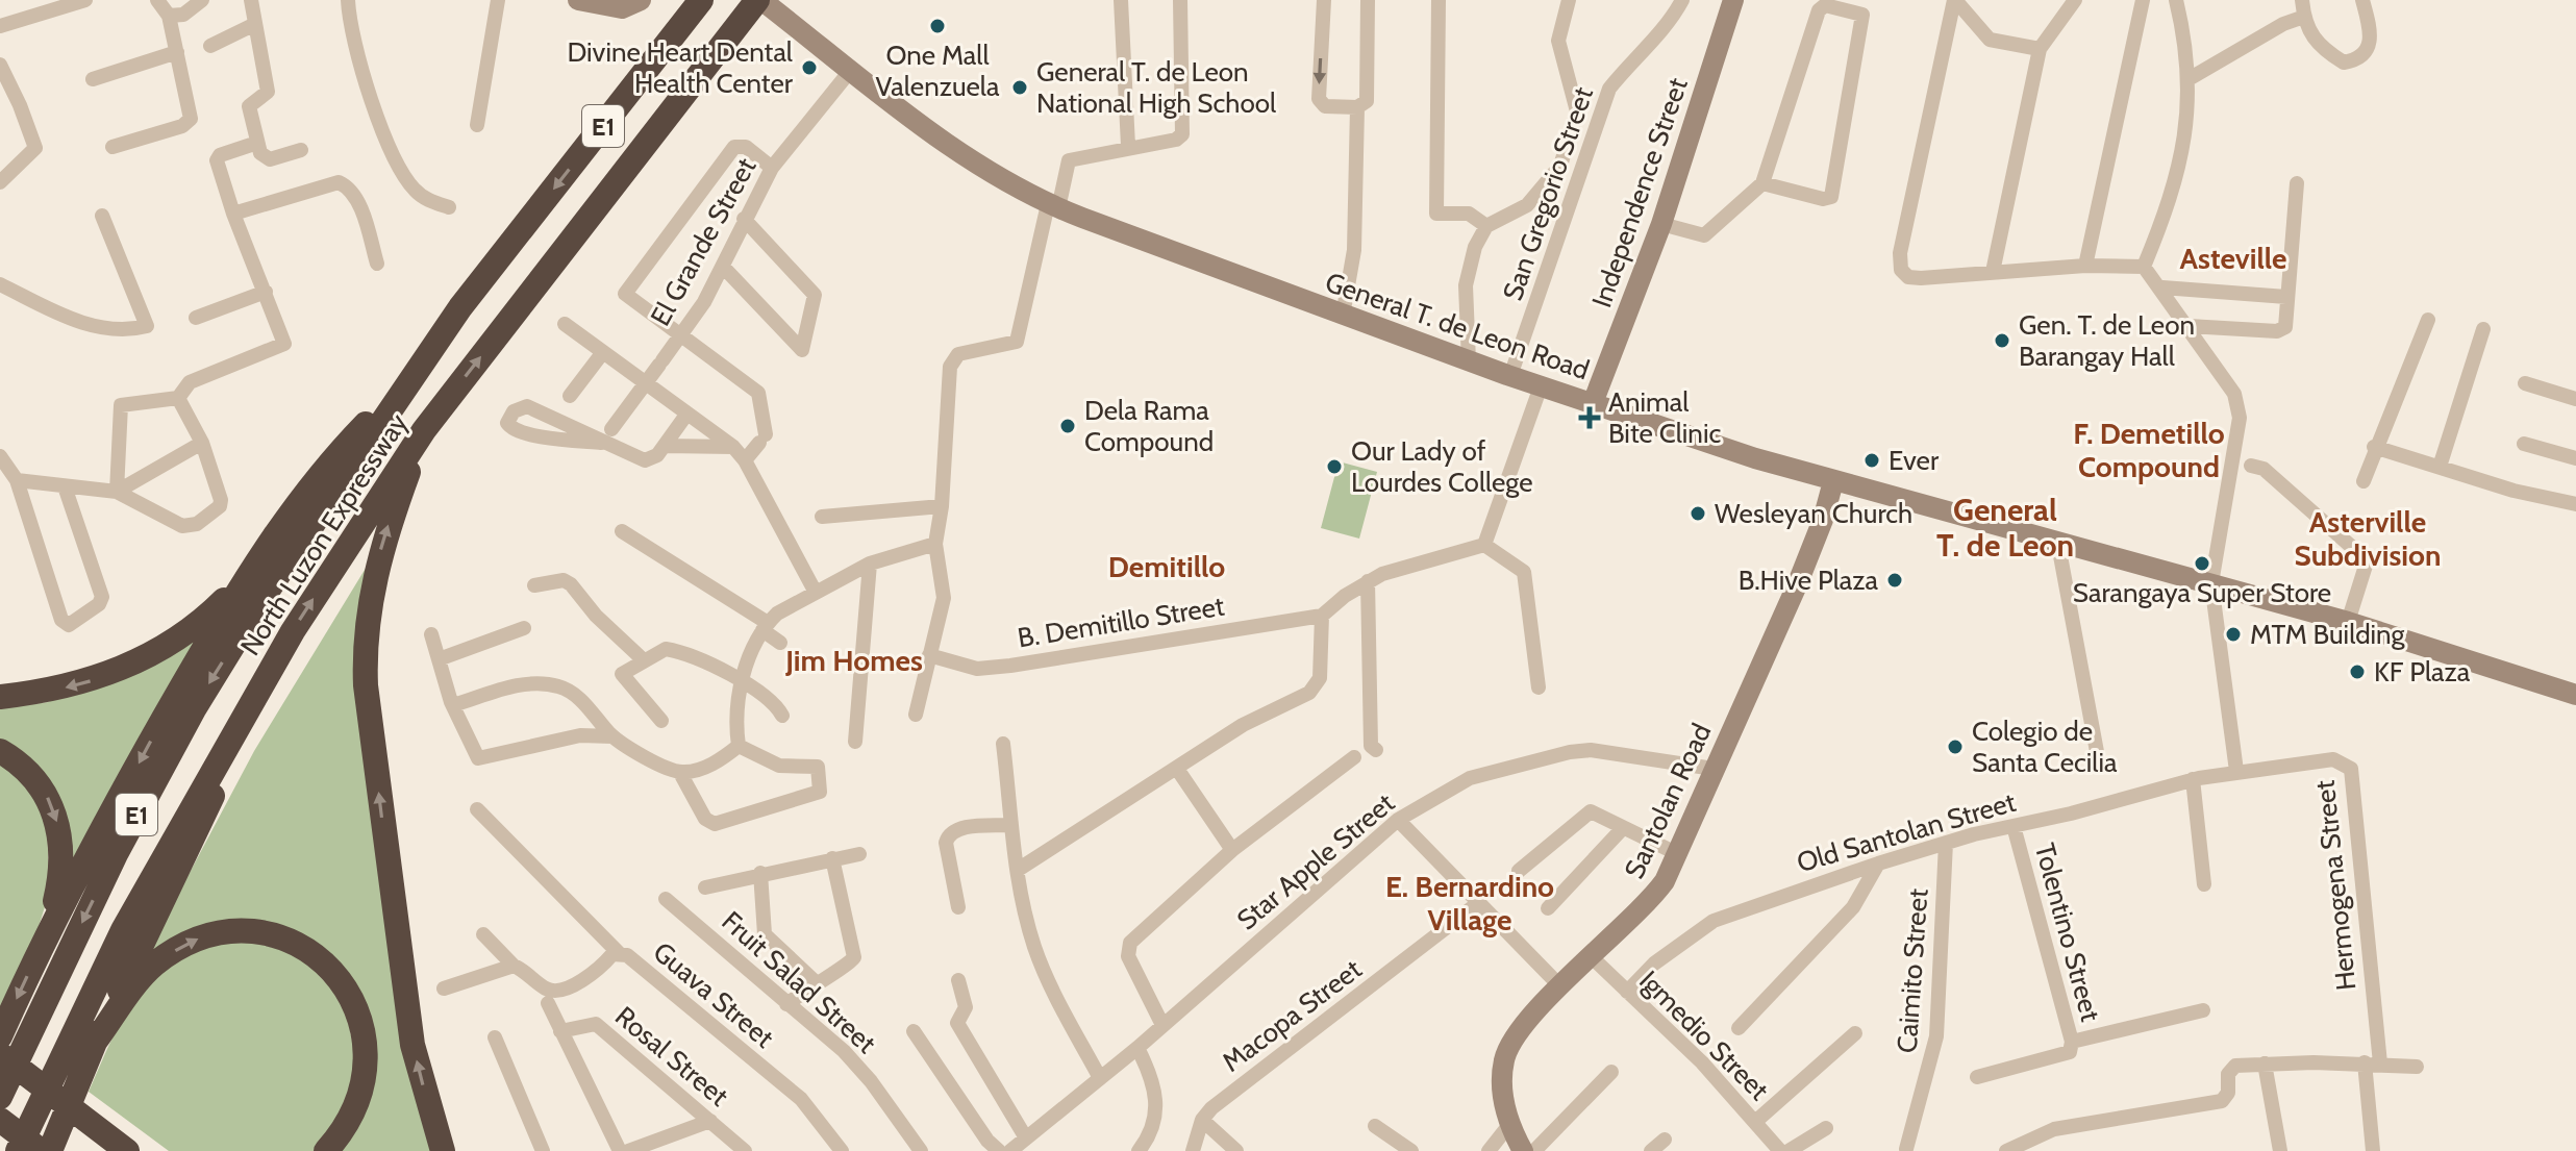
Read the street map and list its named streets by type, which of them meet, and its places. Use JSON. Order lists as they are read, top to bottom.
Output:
{
  "streets": {
    "highway": ["E1", "North Luzon Expressway"],
    "main road": ["Independence Street", "General T. de Leon Road", "Santolan Road"],
    "street": [
      "San Gregorio Street",
      "El Grande Street",
      "B. Demitillo Street",
      "Old Santolan Street",
      "Star Apple Street",
      "Hermogena Street",
      "Tolentino Street",
      "Caimito Street",
      "Fruit Salad Street",
      "Guava Street",
      "Macopa Street",
      "Igmedio Street",
      "Rosal Street"
    ]
  },
  "crossings": [
    ["Independence Street", "General T. de Leon Road"],
    ["San Gregorio Street", "General T. de Leon Road"],
    ["El Grande Street", "General T. de Leon Road"],
    ["General T. de Leon Road", "North Luzon Expressway"],
    ["General T. de Leon Road", "Santolan Road"],
    ["Santolan Road", "Star Apple Street"],
    ["Santolan Road", "Igmedio Street"],
    ["Old Santolan Street", "Hermogena Street"],
    ["Old Santolan Street", "Tolentino Street"],
    ["Old Santolan Street", "Caimito Street"],
    ["Old Santolan Street", "Igmedio Street"]
  ],
  "districts": [
    "Asteville",
    "F. Demetillo Compound",
    "General T. de Leon",
    "Asterville Subdivision",
    "Demitillo",
    "Jim Homes",
    "E. Bernardino Village"
  ],
  "places": {
    "other": [
      "One Mall Valenzuela",
      "Divine Heart Dental Health Center",
      "General T. de Leon National High School",
      "Gen. T. de Leon Barangay Hall",
      "Dela Rama Compound",
      "Ever",
      "Our Lady of Lourdes College",
      "Wesleyan Church",
      "Sarangaya Super Store",
      "B.Hive Plaza",
      "MTM Building",
      "KF Plaza",
      "Colegio de Santa Cecilia"
    ],
    "health": ["Animal Bite Clinic"]
  }
}
